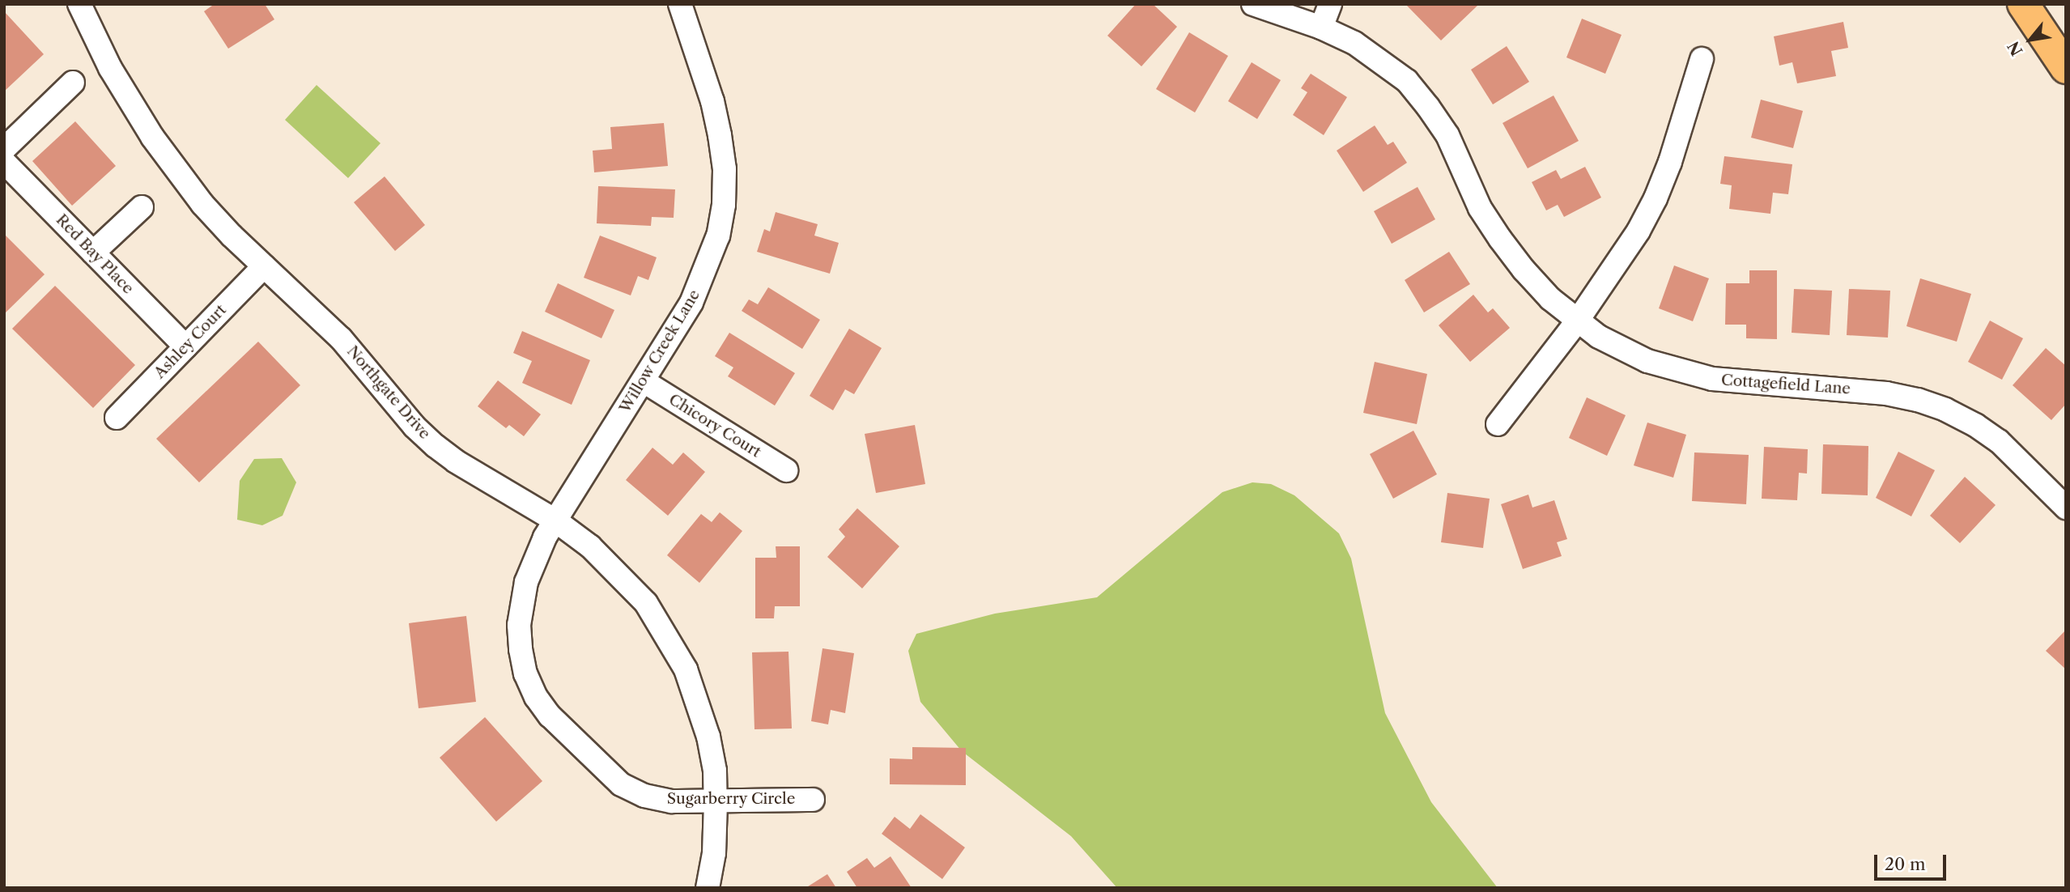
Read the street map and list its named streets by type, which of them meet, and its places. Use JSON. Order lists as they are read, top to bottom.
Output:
{
  "streets": {
    "street": [
      "Red Bay Place",
      "Ashley Court",
      "Willow Creek Lane",
      "Cottagefield Lane",
      "Northgate Drive",
      "Chicory Court",
      "Sugarberry Circle"
    ]
  },
  "crossings": [
    ["Red Bay Place", "Ashley Court"],
    ["Ashley Court", "Northgate Drive"],
    ["Willow Creek Lane", "Northgate Drive"],
    ["Willow Creek Lane", "Chicory Court"],
    ["Willow Creek Lane", "Sugarberry Circle"],
    ["Northgate Drive", "Sugarberry Circle"]
  ],
  "scale_bar": "20 m",
  "north": "bottom left"
}
